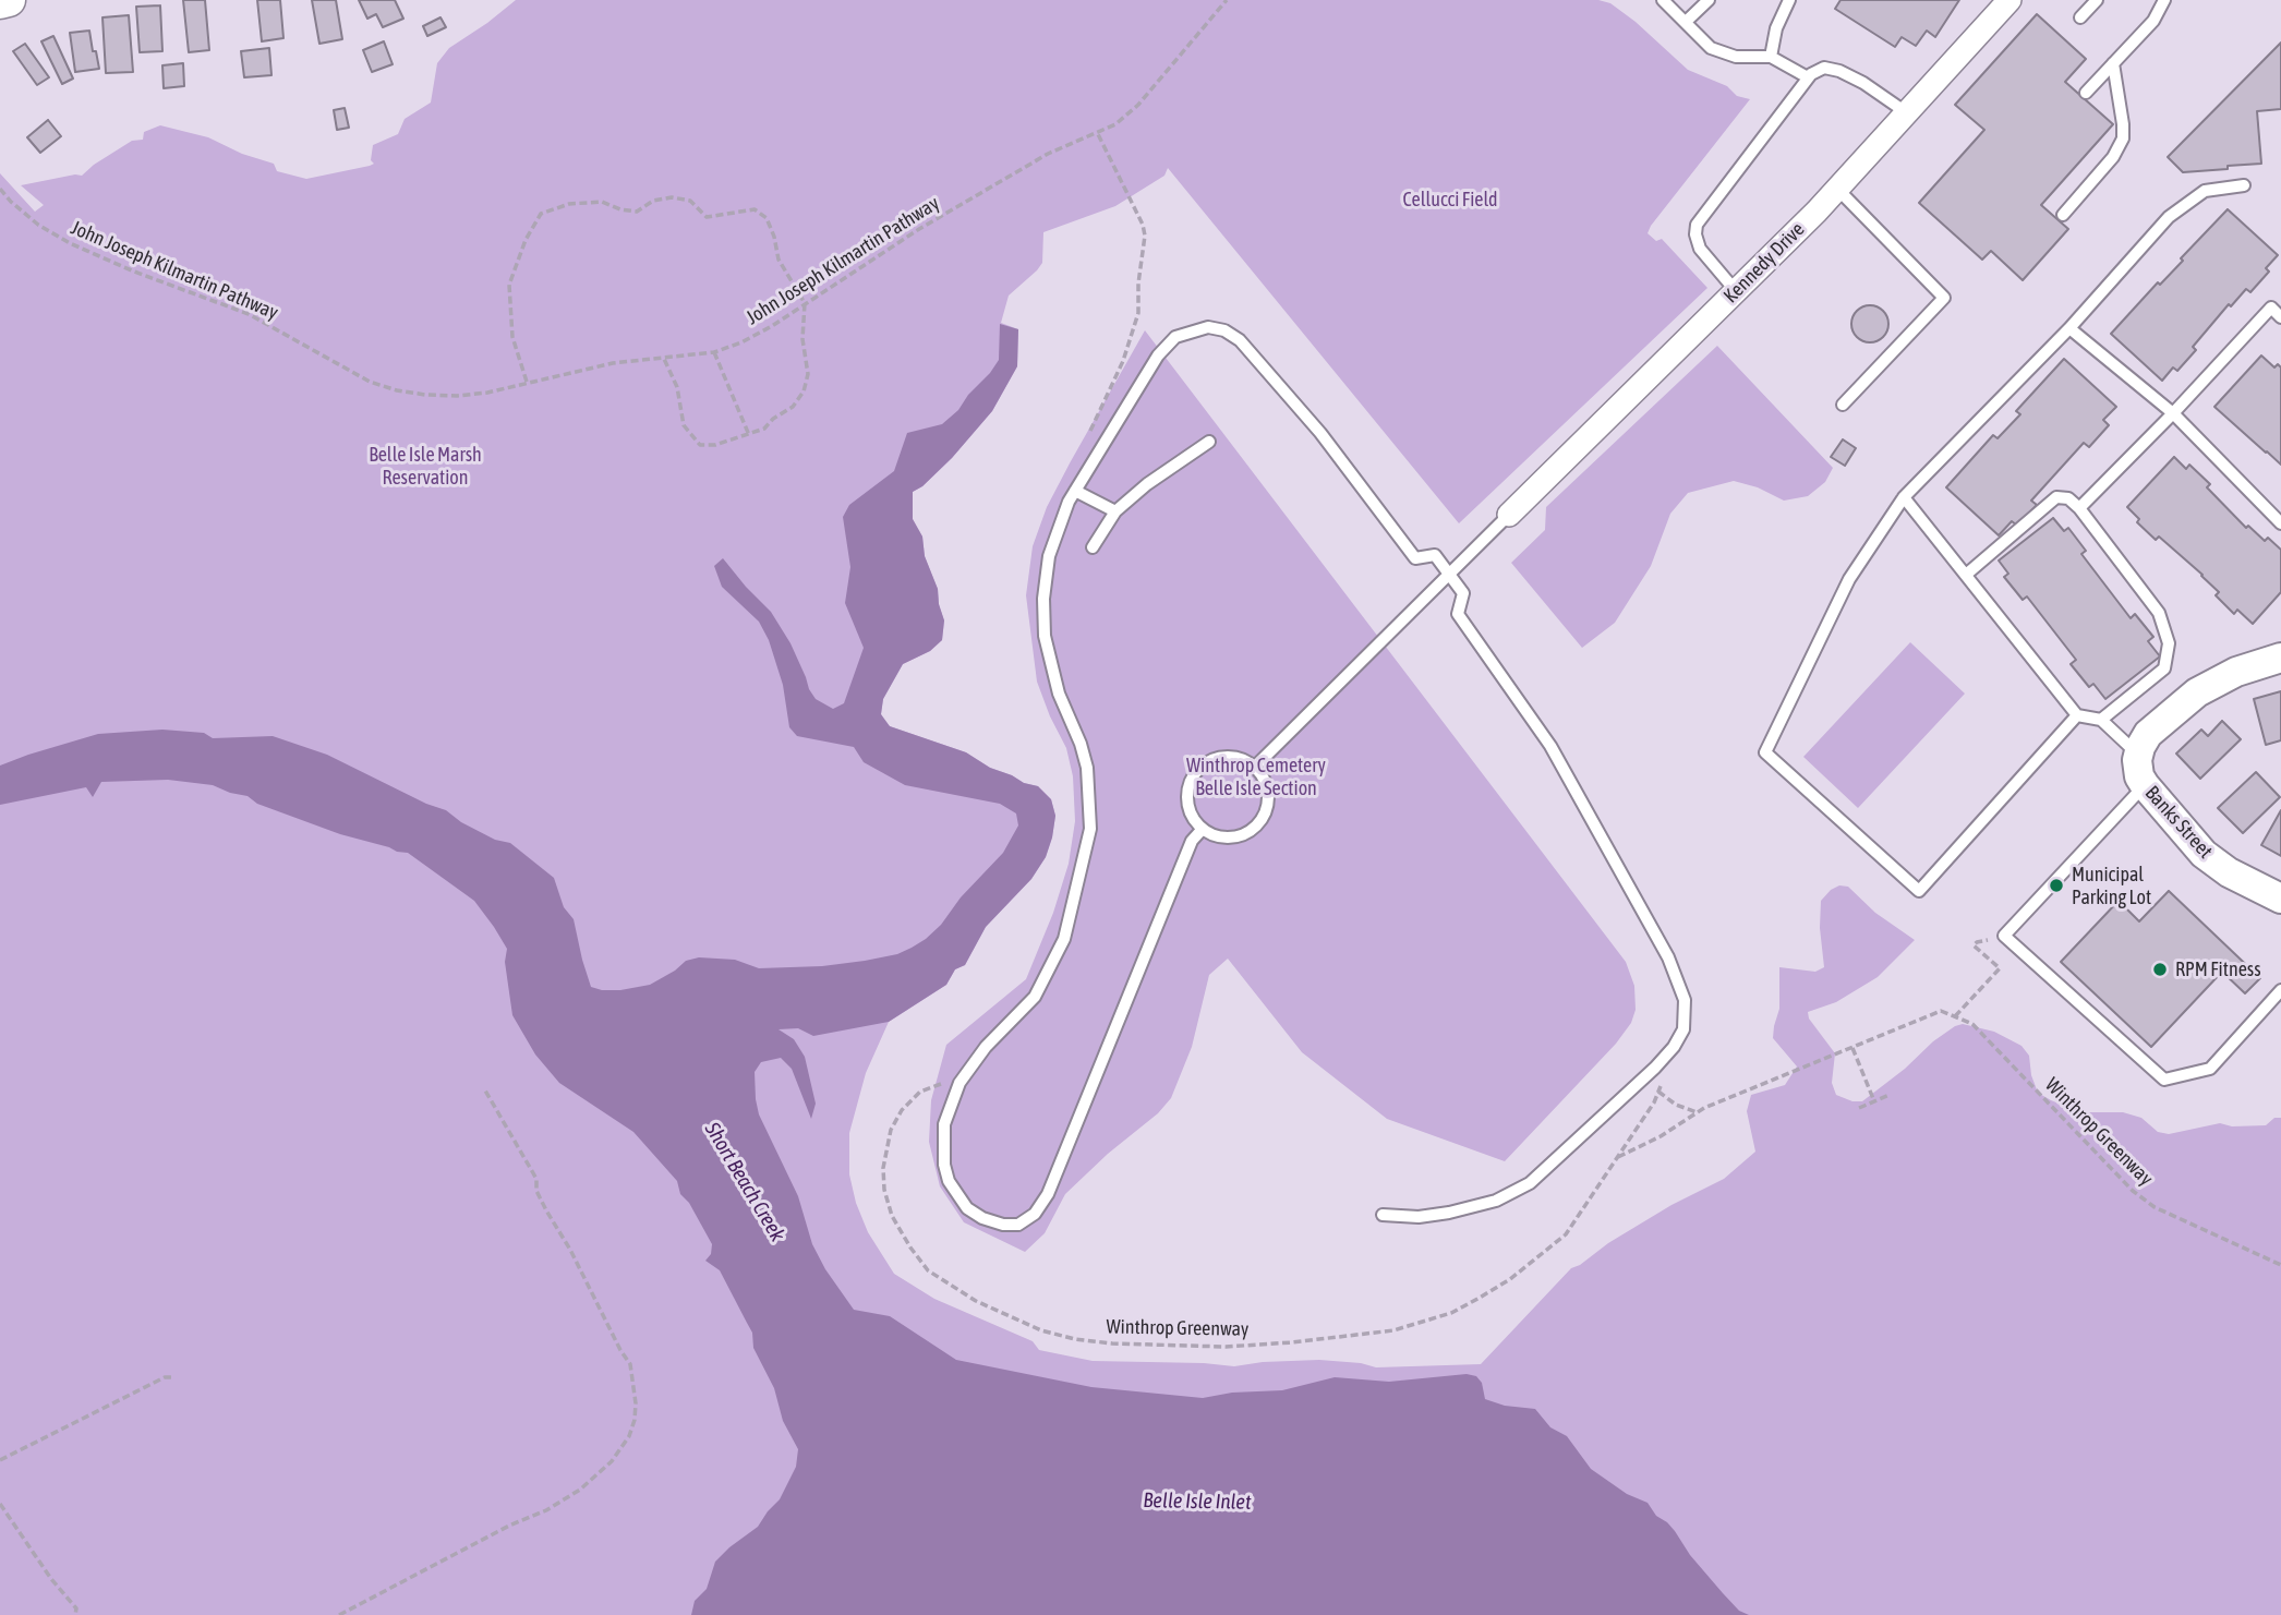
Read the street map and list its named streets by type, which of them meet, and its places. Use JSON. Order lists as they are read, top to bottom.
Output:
{
  "streets": {
    "street": ["Kennedy Drive", "Banks Street"],
    "path": ["John Joseph Kilmartin Pathway", "Winthrop Greenway"]
  },
  "water": ["Short Beach Creek", "Belle Isle Inlet"],
  "parks": ["Cellucci Field", "Belle Isle Marsh Reservation", "Winthrop Cemetery Belle Isle Section"],
  "places": ["Municipal Parking Lot", "RPM Fitness"]
}
